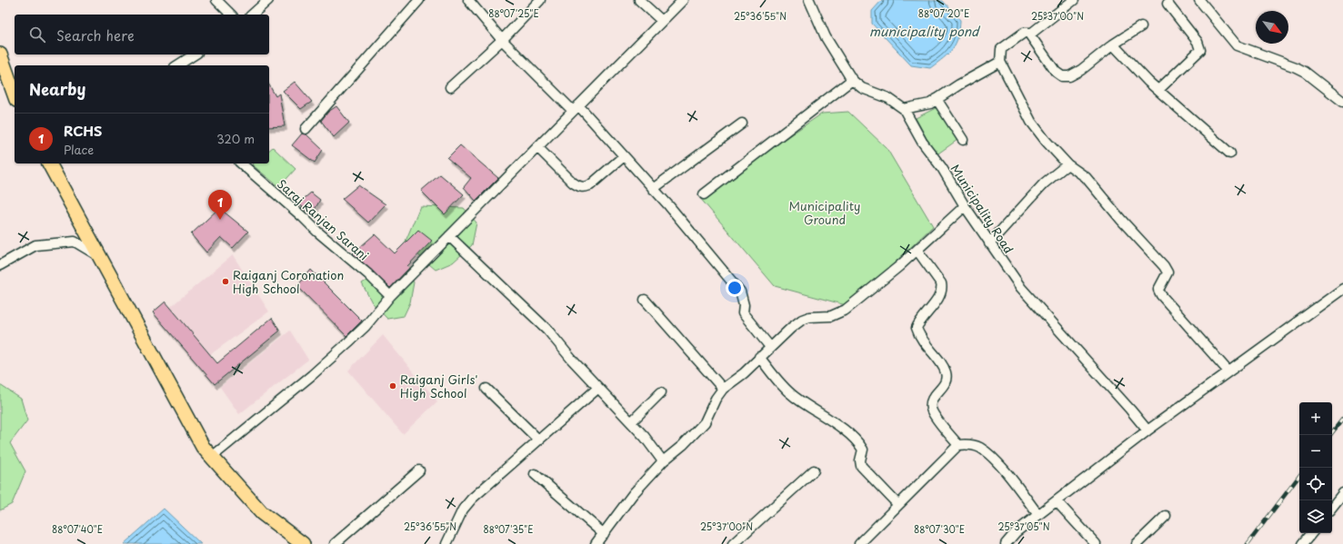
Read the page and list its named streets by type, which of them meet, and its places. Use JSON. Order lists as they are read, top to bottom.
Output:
{
  "streets": {
    "street": ["Municipality Road", "Saraj Ranjan Sarani"]
  },
  "water": ["municipality pond"],
  "parks": ["Municipality Ground"],
  "places": ["Raiganj Coronation High School", "Raiganj Girls' High School"],
  "north": "bottom right",
  "page": {
    "search": "Search here",
    "heading": "Nearby",
    "list": [
      {
        "mark": "1",
        "name": "RCHS",
        "note": "Place",
        "value": "320 m"
      }
    ],
    "pins": "1",
    "map_buttons": ["+", "−"]
  },
  "coordinates": [
    "88°07'25\"E",
    "88°07'20\"E",
    "25°36'55\"N",
    "25°37'00\"N",
    "25°37'05\"N",
    "88°07'40\"E",
    "88°07'35\"E",
    "88°07'30\"E"
  ]
}
